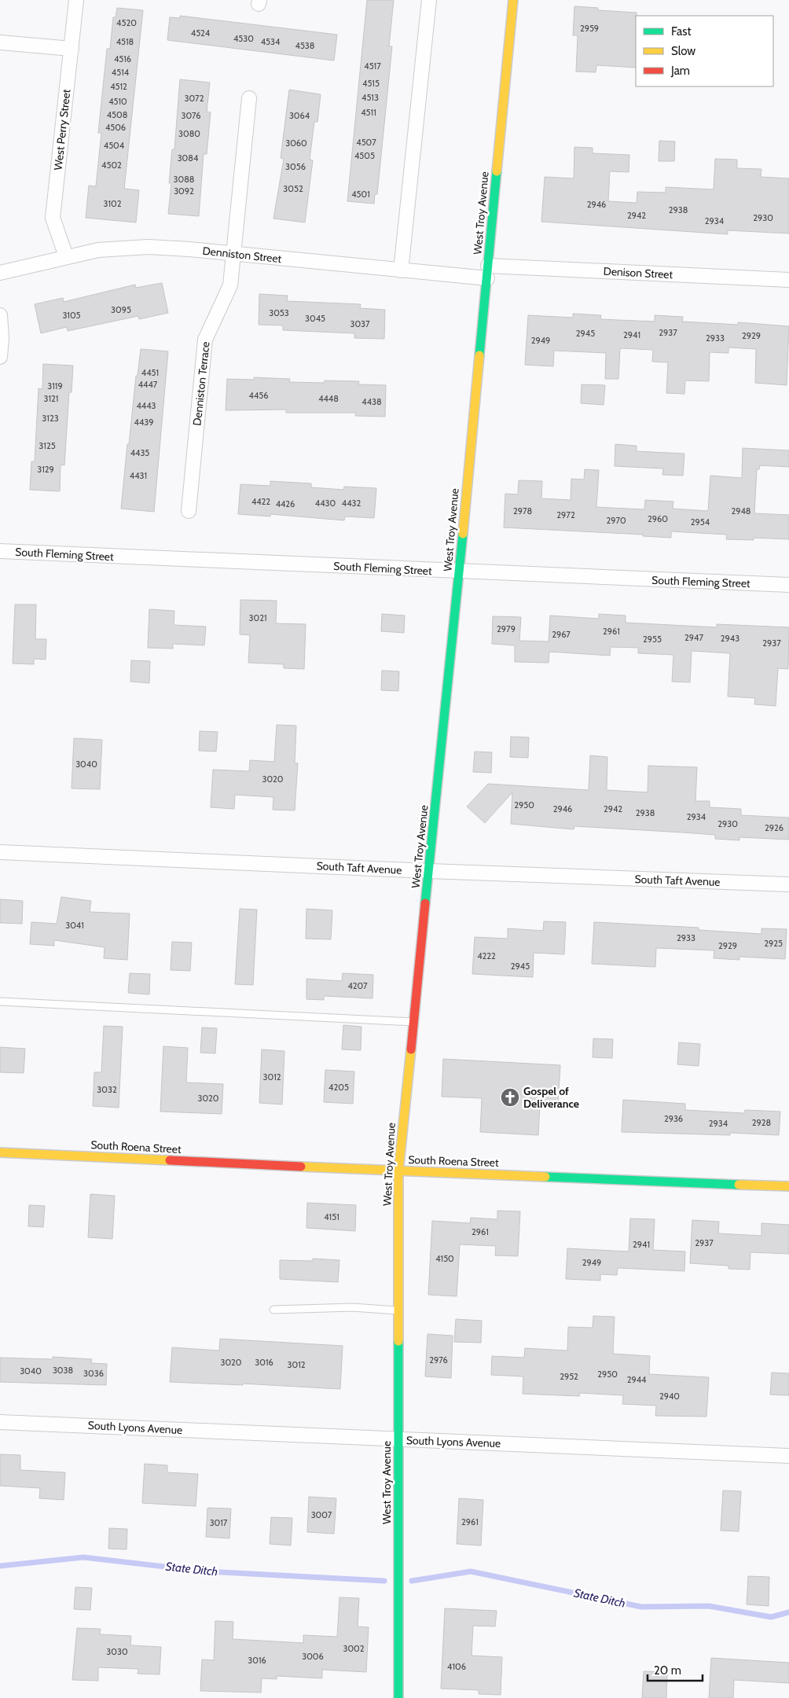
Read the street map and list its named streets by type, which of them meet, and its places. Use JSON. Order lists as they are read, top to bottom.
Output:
{
  "streets": {
    "street": [
      "West Perry Street",
      "West Troy Avenue",
      "Denniston Street",
      "Denison Street",
      "Denniston Terrace",
      "South Fleming Street",
      "South Taft Avenue",
      "South Roena Street",
      "South Lyons Avenue"
    ]
  },
  "crossings": [
    ["West Perry Street", "Denniston Street"],
    ["West Troy Avenue", "Denniston Street"],
    ["West Troy Avenue", "Denison Street"],
    ["West Troy Avenue", "South Fleming Street"],
    ["West Troy Avenue", "South Taft Avenue"],
    ["West Troy Avenue", "South Roena Street"],
    ["West Troy Avenue", "South Lyons Avenue"],
    ["Denniston Street", "Denison Street"],
    ["Denniston Street", "Denniston Terrace"]
  ],
  "water": ["State Ditch"],
  "places": {
    "church": ["Gospel of Deliverance"]
  },
  "house_numbers": [
    "4520",
    "2959",
    "4524",
    "4530",
    "4518",
    "4534",
    "4538",
    "4516",
    "4517",
    "4514",
    "4515",
    "4512",
    "4513",
    "3072",
    "4510",
    "4511",
    "4508",
    "3076",
    "3064",
    "4506",
    "3080",
    "4507",
    "3060",
    "4504",
    "4505",
    "3084",
    "4502",
    "3056",
    "3088",
    "3052",
    "3092",
    "4501",
    "3102",
    "2946",
    "2938",
    "2942",
    "2930",
    "2934",
    "3095",
    "3053",
    "3105",
    "3045",
    "3037",
    "2937",
    "2945",
    "2941",
    "2929",
    "2933",
    "2949",
    "4451",
    "4447",
    "3119",
    "4456",
    "3121",
    "4448",
    "4438",
    "4443",
    "3123",
    "4439",
    "3125",
    "4435",
    "3129",
    "4431",
    "4422",
    "4430",
    "4432",
    "4426",
    "2978",
    "2948",
    "2972",
    "2960",
    "2970",
    "2954",
    "3021",
    "2979",
    "2961",
    "2967",
    "2947",
    "2943",
    "2955",
    "2937",
    "3040",
    "3020",
    "2950",
    "2946",
    "2942",
    "2938",
    "2934",
    "2930",
    "2926",
    "3041",
    "2933",
    "2925",
    "2929",
    "4222",
    "2945",
    "4207",
    "3012",
    "4205",
    "3032",
    "3020",
    "2936",
    "2928",
    "2934",
    "4151",
    "2961",
    "2937",
    "2941",
    "4150",
    "2949",
    "2976",
    "3020",
    "3016",
    "3012",
    "3038",
    "3040",
    "3036",
    "2950",
    "2952",
    "2944",
    "2940",
    "3007",
    "2961",
    "3017",
    "3002",
    "3030",
    "3006",
    "3016",
    "4106"
  ],
  "legend": ["Fast", "Slow", "Jam"],
  "scale_bar": "20 m"
}
